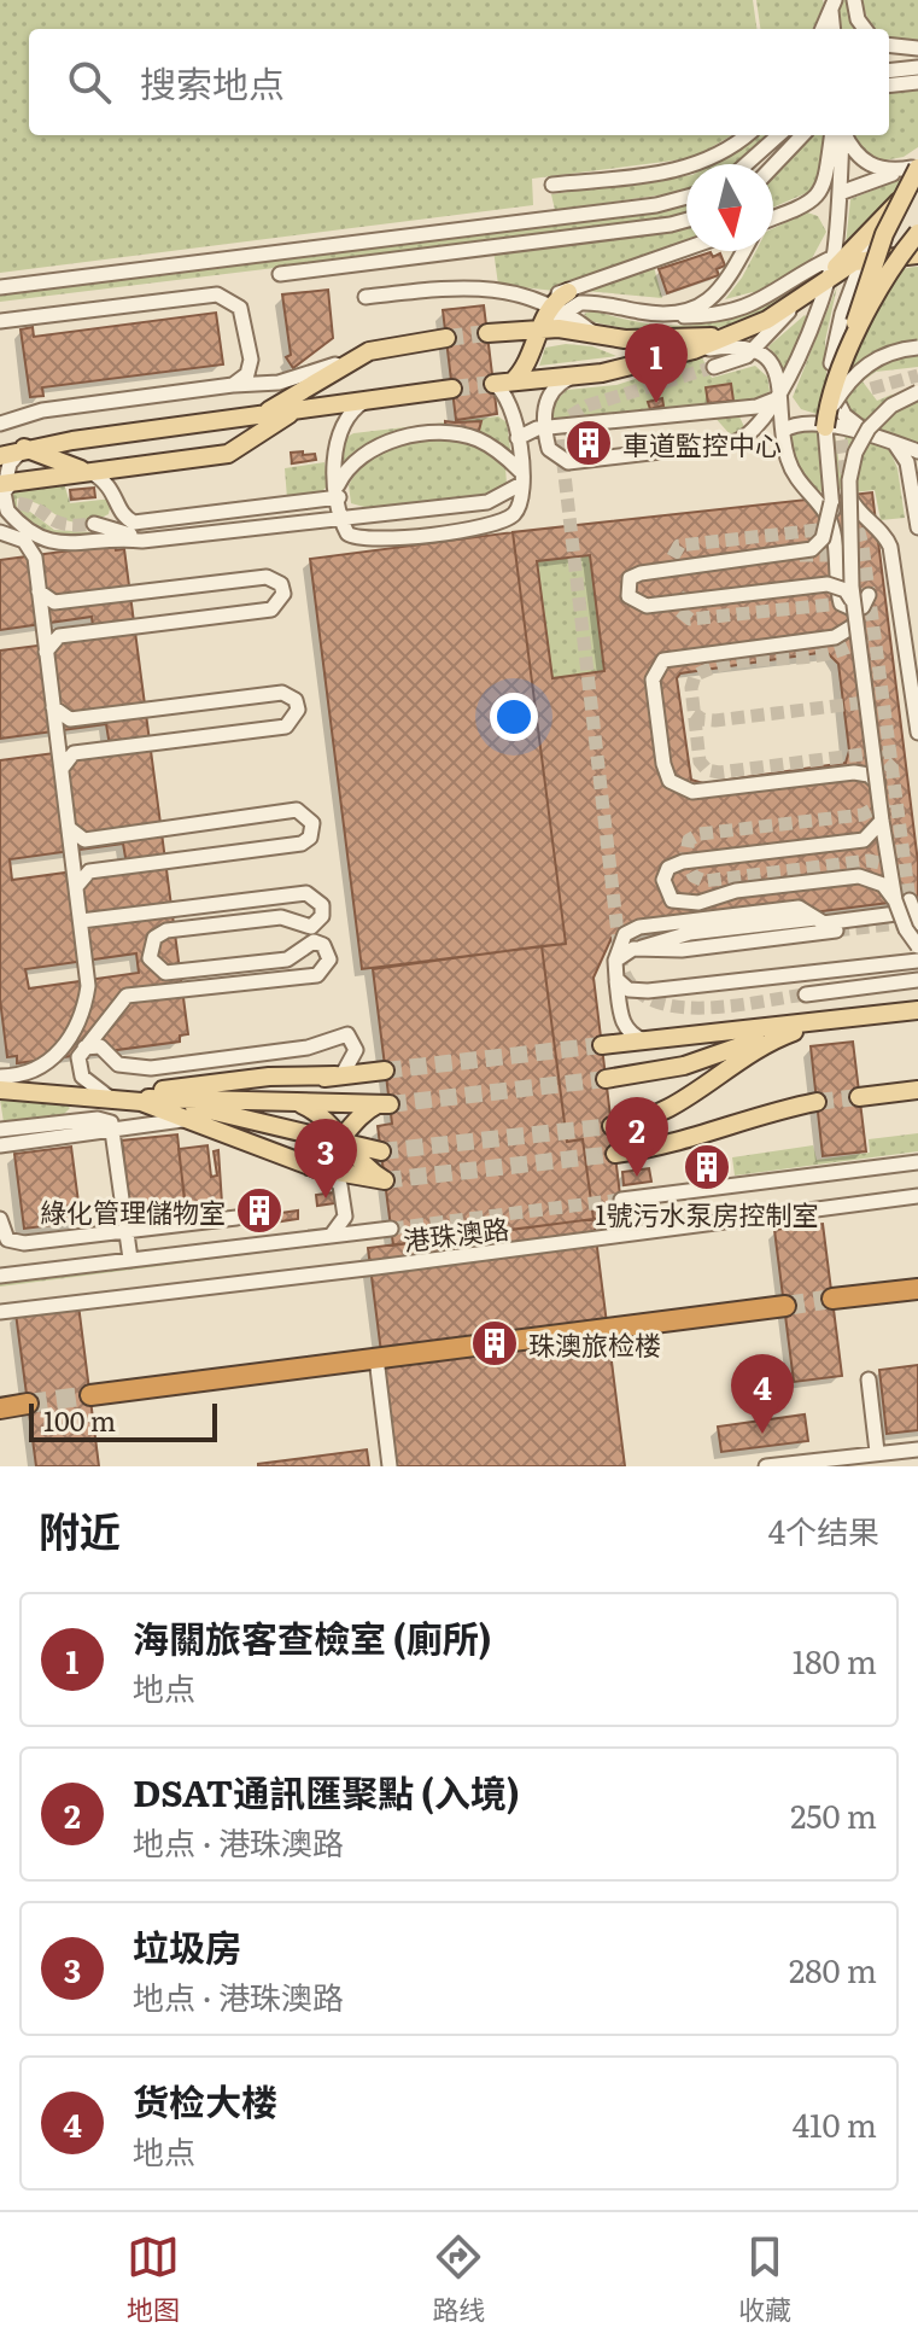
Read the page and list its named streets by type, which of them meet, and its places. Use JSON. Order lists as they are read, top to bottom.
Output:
{
  "streets": {
    "street": ["港珠澳路"]
  },
  "places": {
    "building": [
      "車道監控中心",
      "1號污水泵房控制室",
      "綠化管理儲物室",
      "珠澳旅检楼"
    ]
  },
  "scale_bar": "100 m",
  "north": "bottom",
  "page": {
    "search": "搜索地点",
    "pins": [
      "1",
      "2",
      "3",
      "4"
    ],
    "scale": "100 m",
    "heading": ["附近", "4个结果"],
    "list": [
      {
        "mark": "1",
        "name": "海關旅客查檢室 (廁所)",
        "note": "地点",
        "value": "180 m"
      },
      {
        "mark": "2",
        "name": "DSAT通訊匯聚點 (入境)",
        "note": "地点 · 港珠澳路",
        "value": "250 m"
      },
      {
        "mark": "3",
        "name": "垃圾房",
        "note": "地点 · 港珠澳路",
        "value": "280 m"
      },
      {
        "mark": "4",
        "name": "货检大楼",
        "note": "地点",
        "value": "410 m"
      }
    ],
    "nav": ["地图", "路线", "收藏"]
  }
}
